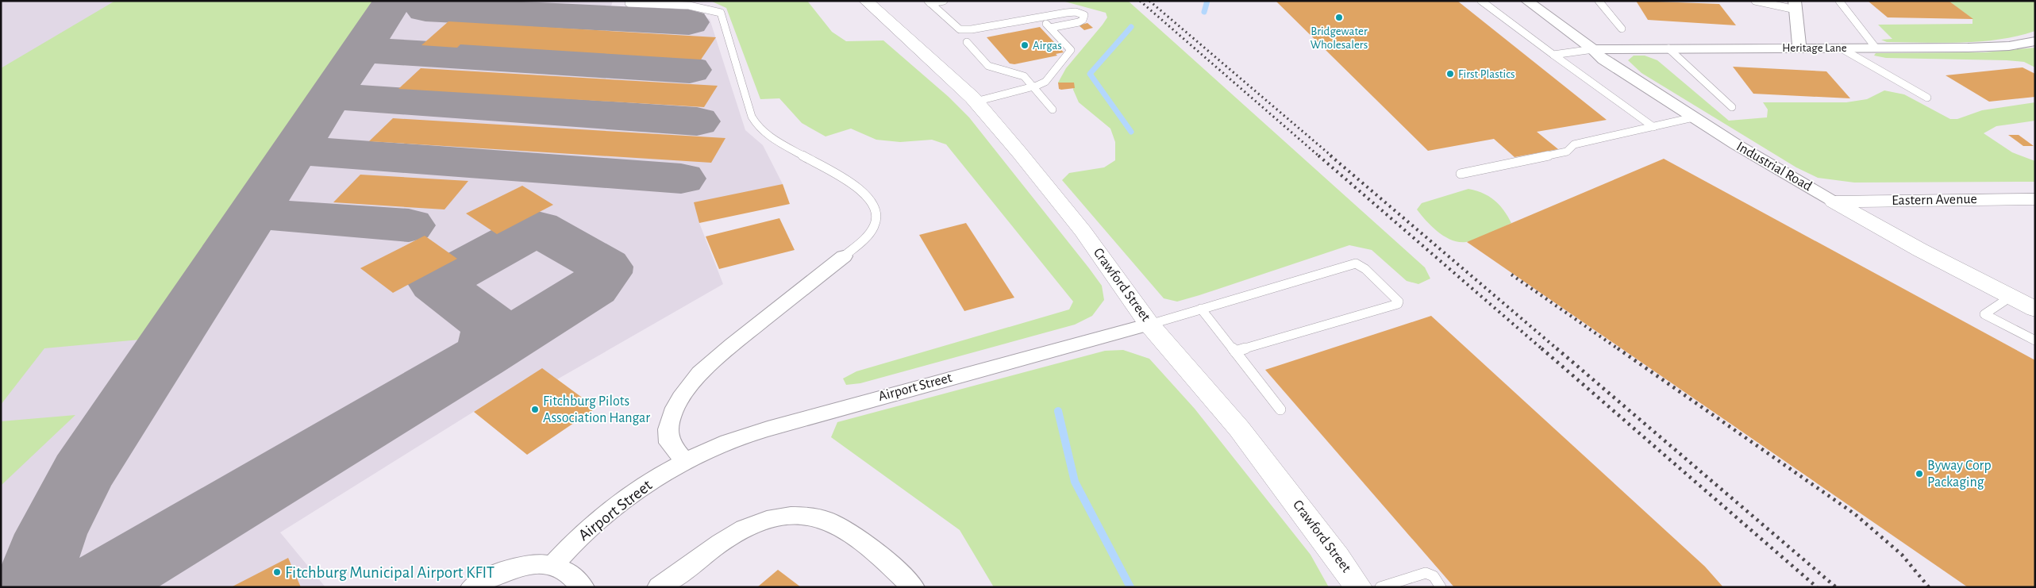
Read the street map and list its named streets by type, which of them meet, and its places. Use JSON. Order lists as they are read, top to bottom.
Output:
{
  "streets": {
    "main road": ["Industrial Road", "Eastern Avenue", "Crawford Street"],
    "street": ["Heritage Lane", "Airport Street"]
  },
  "crossings": [
    ["Heritage Lane", "Industrial Road"],
    ["Industrial Road", "Eastern Avenue"],
    ["Crawford Street", "Airport Street"]
  ],
  "places": [
    "Bridgewater Wholesalers",
    "Airgas",
    "First Plastics",
    "Fitchburg Pilots Association Hangar",
    "Byway Corp Packaging",
    "Fitchburg Municipal Airport KFIT"
  ]
}
